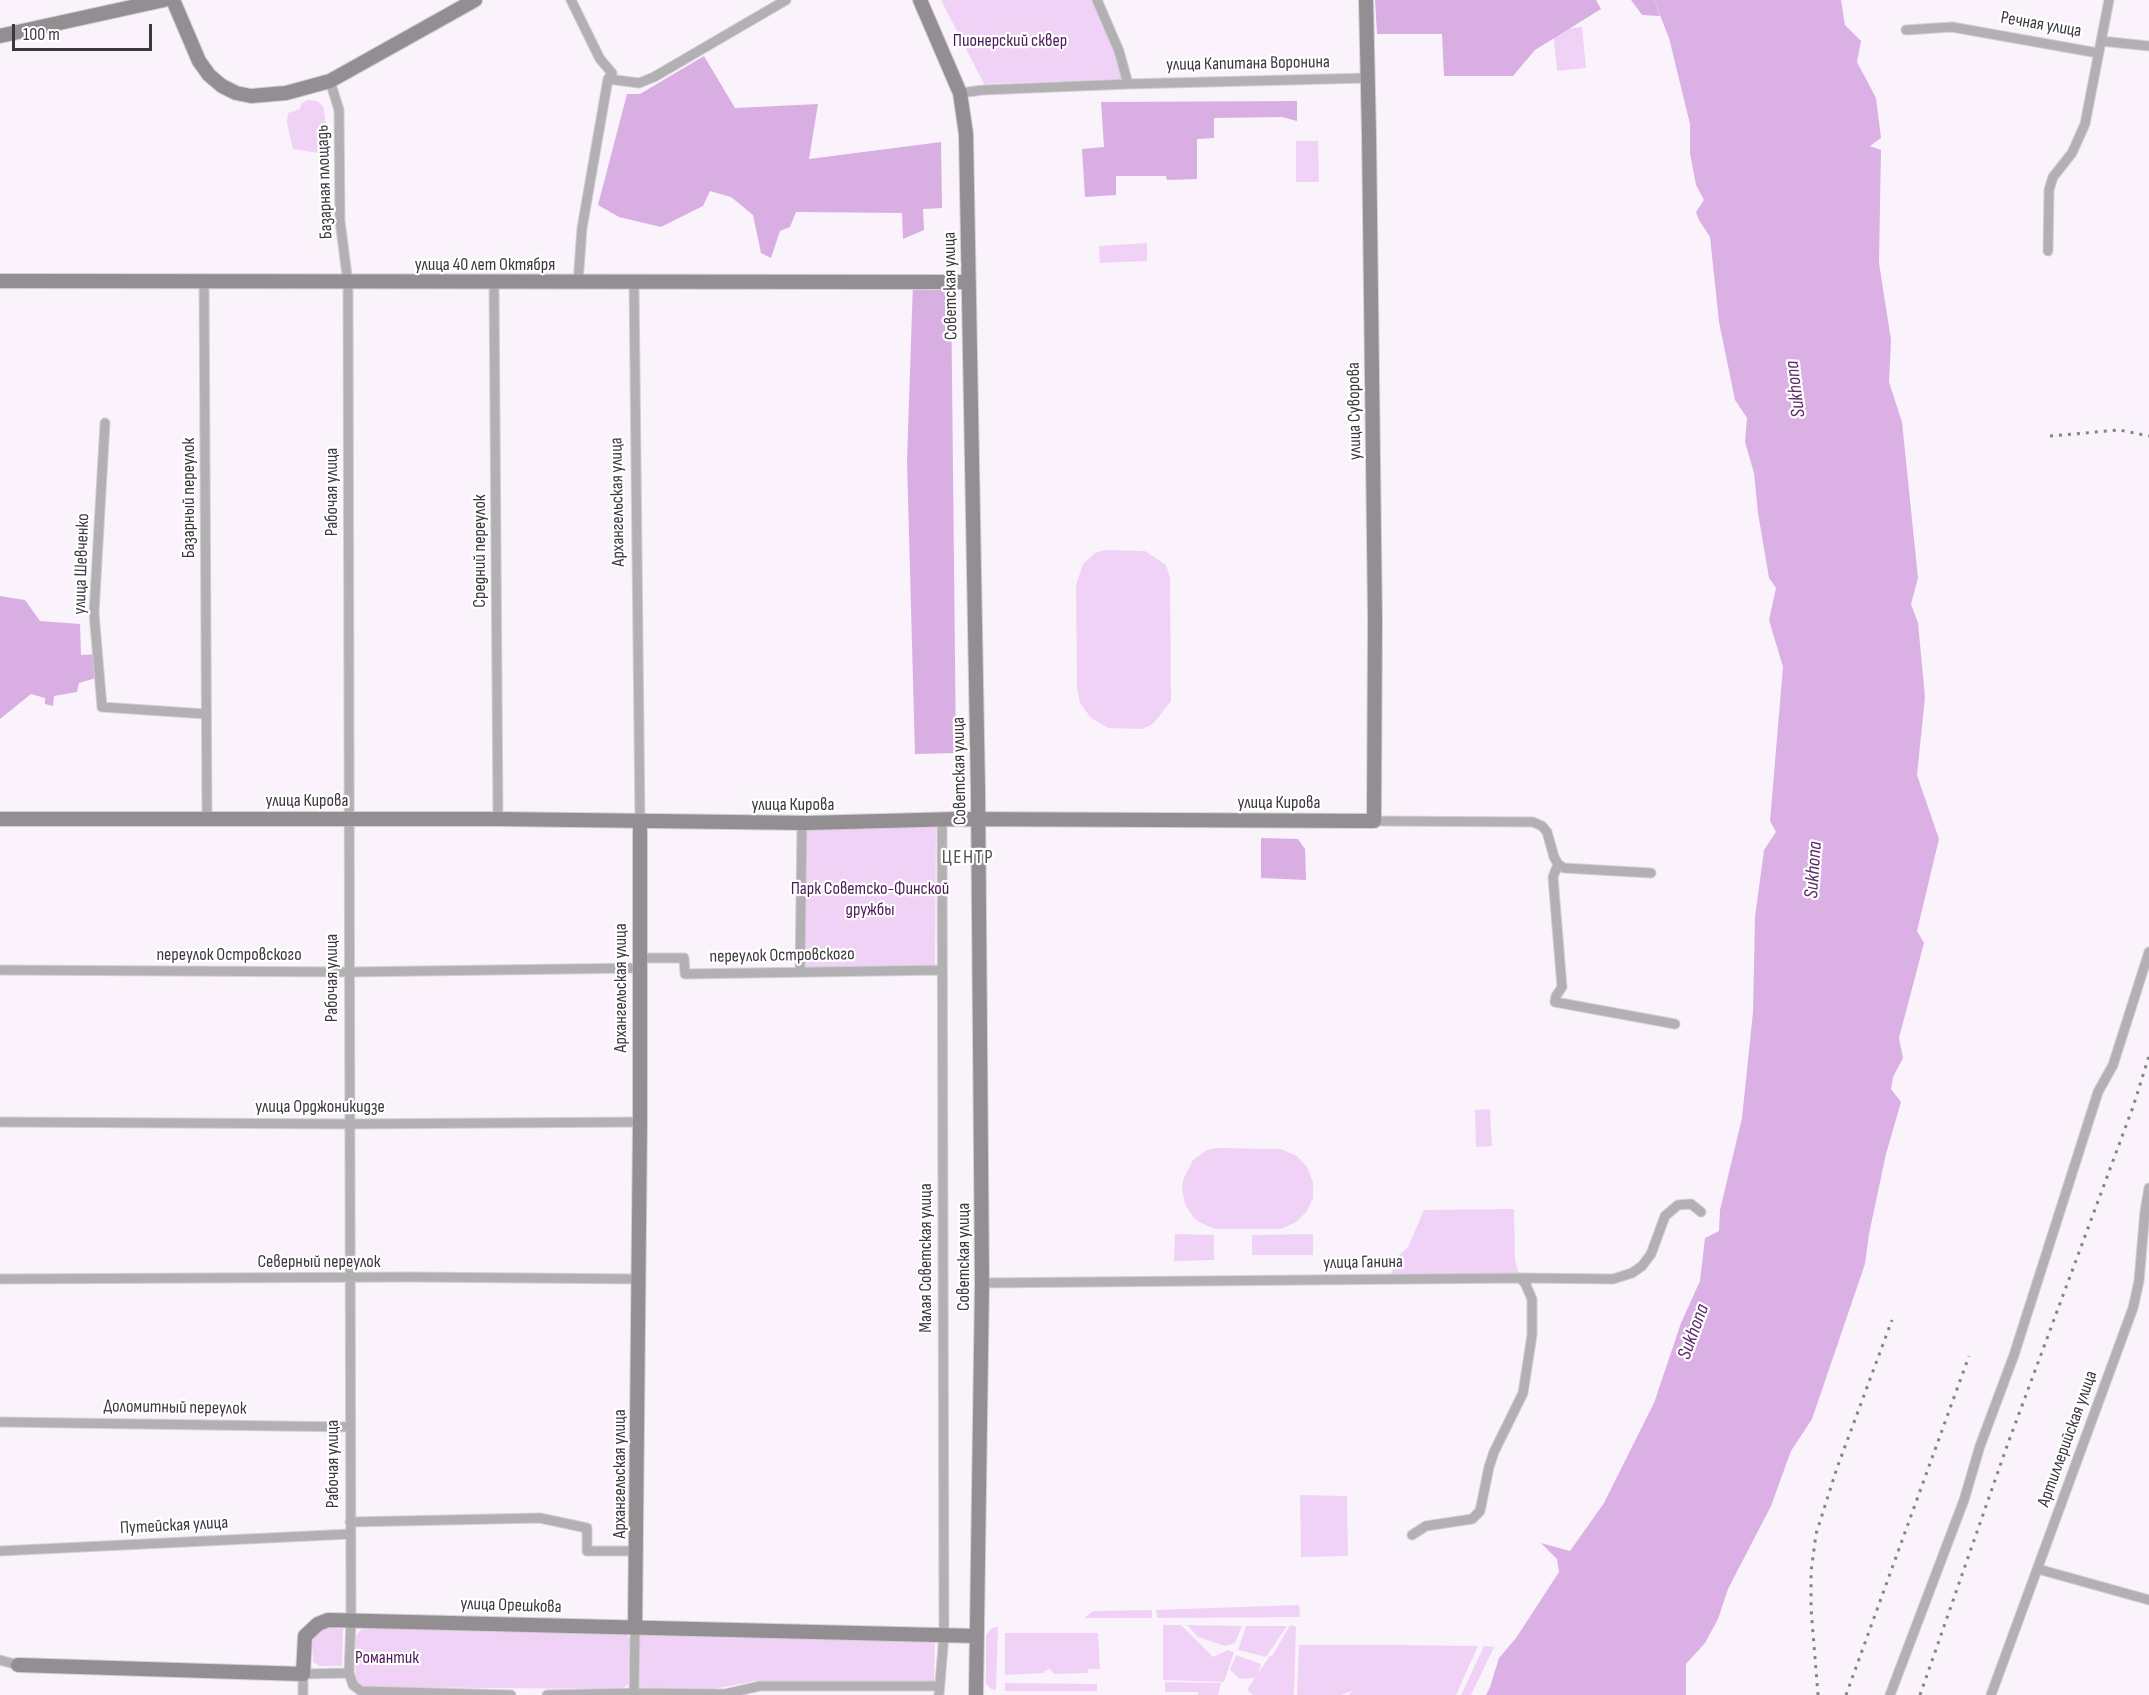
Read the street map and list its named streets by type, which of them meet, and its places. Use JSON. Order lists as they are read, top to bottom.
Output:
{
  "streets": {
    "street": [
      "Речная улица",
      "улица Капитана Воронина",
      "Базарная площадь",
      "улица 40 лет Октября",
      "Советская улица",
      "улица Суворова",
      "Рабочая улица",
      "Базарный переулок",
      "Архангельская улица",
      "Средний переулок",
      "улица Шевченко",
      "улица Кирова",
      "переулок Островского",
      "улица Орджоникидзе",
      "Малая Советская улица",
      "Северный переулок",
      "улица Ганина",
      "Доломитный переулок",
      "Артиллерийская улица",
      "Путейская улица",
      "улица Орешкова"
    ]
  },
  "crossings": [
    ["улица Капитана Воронина", "Советская улица"],
    ["улица Капитана Воронина", "улица Суворова"],
    ["Базарная площадь", "улица 40 лет Октября"],
    ["Базарная площадь", "Рабочая улица"],
    ["улица 40 лет Октября", "Советская улица"],
    ["улица 40 лет Октября", "Рабочая улица"],
    ["улица 40 лет Октября", "Базарный переулок"],
    ["улица 40 лет Октября", "Архангельская улица"],
    ["улица 40 лет Октября", "Средний переулок"],
    ["Советская улица", "улица Кирова"],
    ["Советская улица", "улица Ганина"],
    ["Советская улица", "улица Орешкова"],
    ["улица Суворова", "улица Кирова"],
    ["Рабочая улица", "улица Кирова"],
    ["Рабочая улица", "переулок Островского"],
    ["Рабочая улица", "улица Орджоникидзе"],
    ["Рабочая улица", "Северный переулок"],
    ["Рабочая улица", "Доломитный переулок"],
    ["Рабочая улица", "Путейская улица"],
    ["Рабочая улица", "улица Орешкова"],
    ["Базарный переулок", "улица Шевченко"],
    ["Базарный переулок", "улица Кирова"],
    ["Архангельская улица", "улица Кирова"],
    ["Архангельская улица", "переулок Островского"],
    ["Архангельская улица", "улица Орджоникидзе"],
    ["Архангельская улица", "Северный переулок"],
    ["Архангельская улица", "улица Орешкова"],
    ["Средний переулок", "улица Кирова"],
    ["улица Кирова", "Малая Советская улица"],
    ["переулок Островского", "Малая Советская улица"],
    ["Малая Советская улица", "улица Орешкова"]
  ],
  "districts": ["ЦЕНТР"],
  "water": ["Sukhona"],
  "parks": ["Пионерский сквер", "Парк Советско-Финской дружбы", "Романтик"],
  "scale_bar": "100 m"
}
